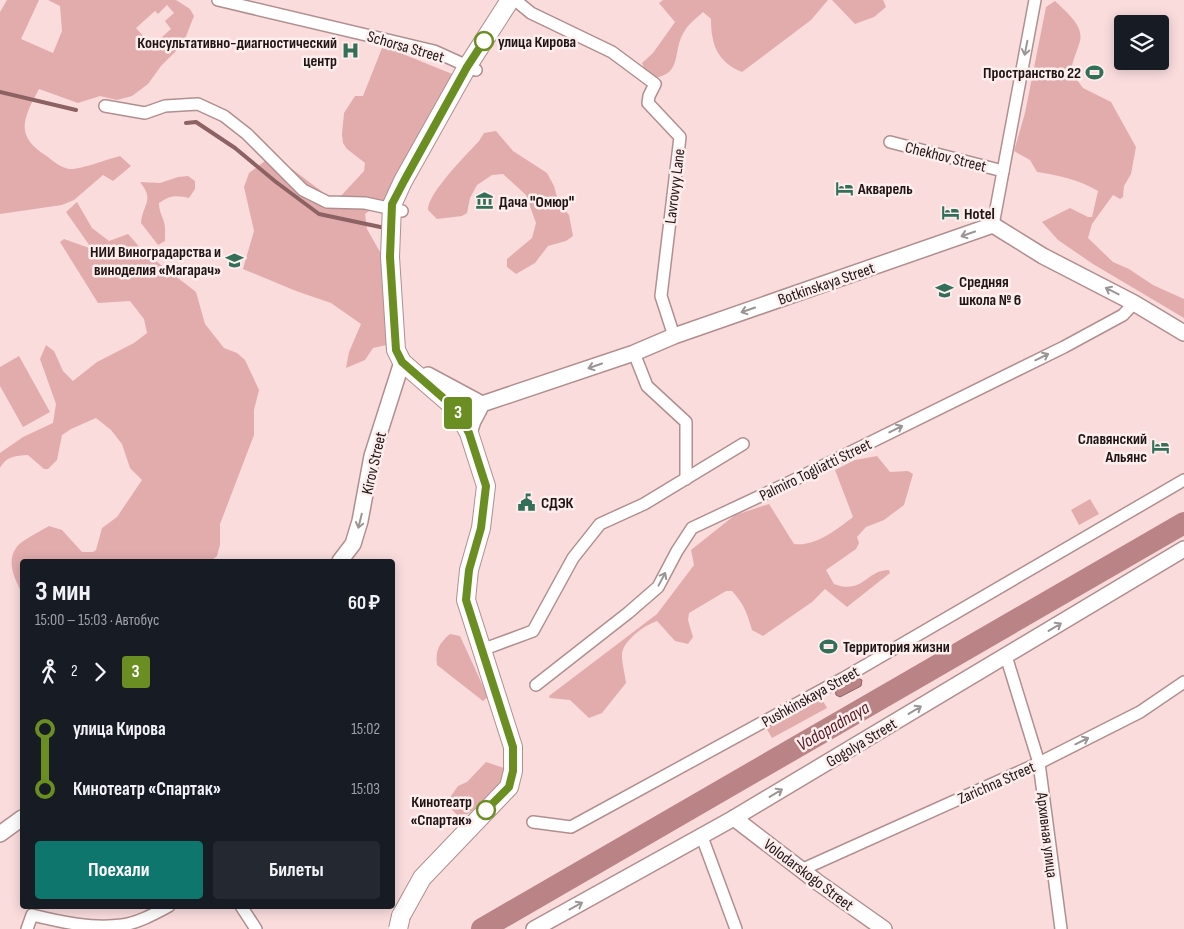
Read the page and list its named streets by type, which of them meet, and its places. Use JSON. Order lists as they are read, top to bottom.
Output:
{
  "streets": {
    "main road": [
      "Botkinskaya Street",
      "Kirov Street",
      "Gogolya Street",
      "Volodarskogo Street"
    ],
    "street": [
      "Schorsa Street",
      "Chekhov Street",
      "Lavrovyy Lane",
      "Palmiro Togliatti Street",
      "Pushkinskaya Street",
      "Zarichna Street",
      "Архивная улица"
    ]
  },
  "crossings": [
    ["Schorsa Street", "Kirov Street"],
    ["Chekhov Street", "Botkinskaya Street"],
    ["Lavrovyy Lane", "Botkinskaya Street"],
    ["Lavrovyy Lane", "Kirov Street"],
    ["Gogolya Street", "Архивная улица"],
    ["Gogolya Street", "Volodarskogo Street"],
    ["Zarichna Street", "Архивная улица"],
    ["Zarichna Street", "Volodarskogo Street"]
  ],
  "one_way": [
    "Chekhov Street",
    "Botkinskaya Street",
    "Gogolya Street",
    "Zarichna Street"
  ],
  "water": ["Vodopadnaya"],
  "places": {
    "other": ["улица Кирова", "Кинотеатр «Спартак»"],
    "hospital": ["Консультативно-диагностический центр"],
    "sports": ["Пространство 22", "Территория жизни"],
    "hotel": ["Акварель", "Hotel", "Славянский Альянс"],
    "museum": ["Дача \"Омюр\""],
    "school or university": ["НИИ Виноградарства и виноделия «Магарач»", "Средняя школа № 6"],
    "public building": ["СДЭК"]
  },
  "lines": ["bus line 3"],
  "page": {
    "on_map": "3",
    "heading": ["3 мин", "15:00 – 15:03 · Автобус", "60 ₽"],
    "legs": ["2", "3"],
    "list": [
      {
        "name": "улица Кирова",
        "value": "15:02"
      },
      {
        "name": "Кинотеатр «Спартак»",
        "value": "15:03"
      }
    ],
    "buttons": ["Поехали", "Билеты"]
  }
}
